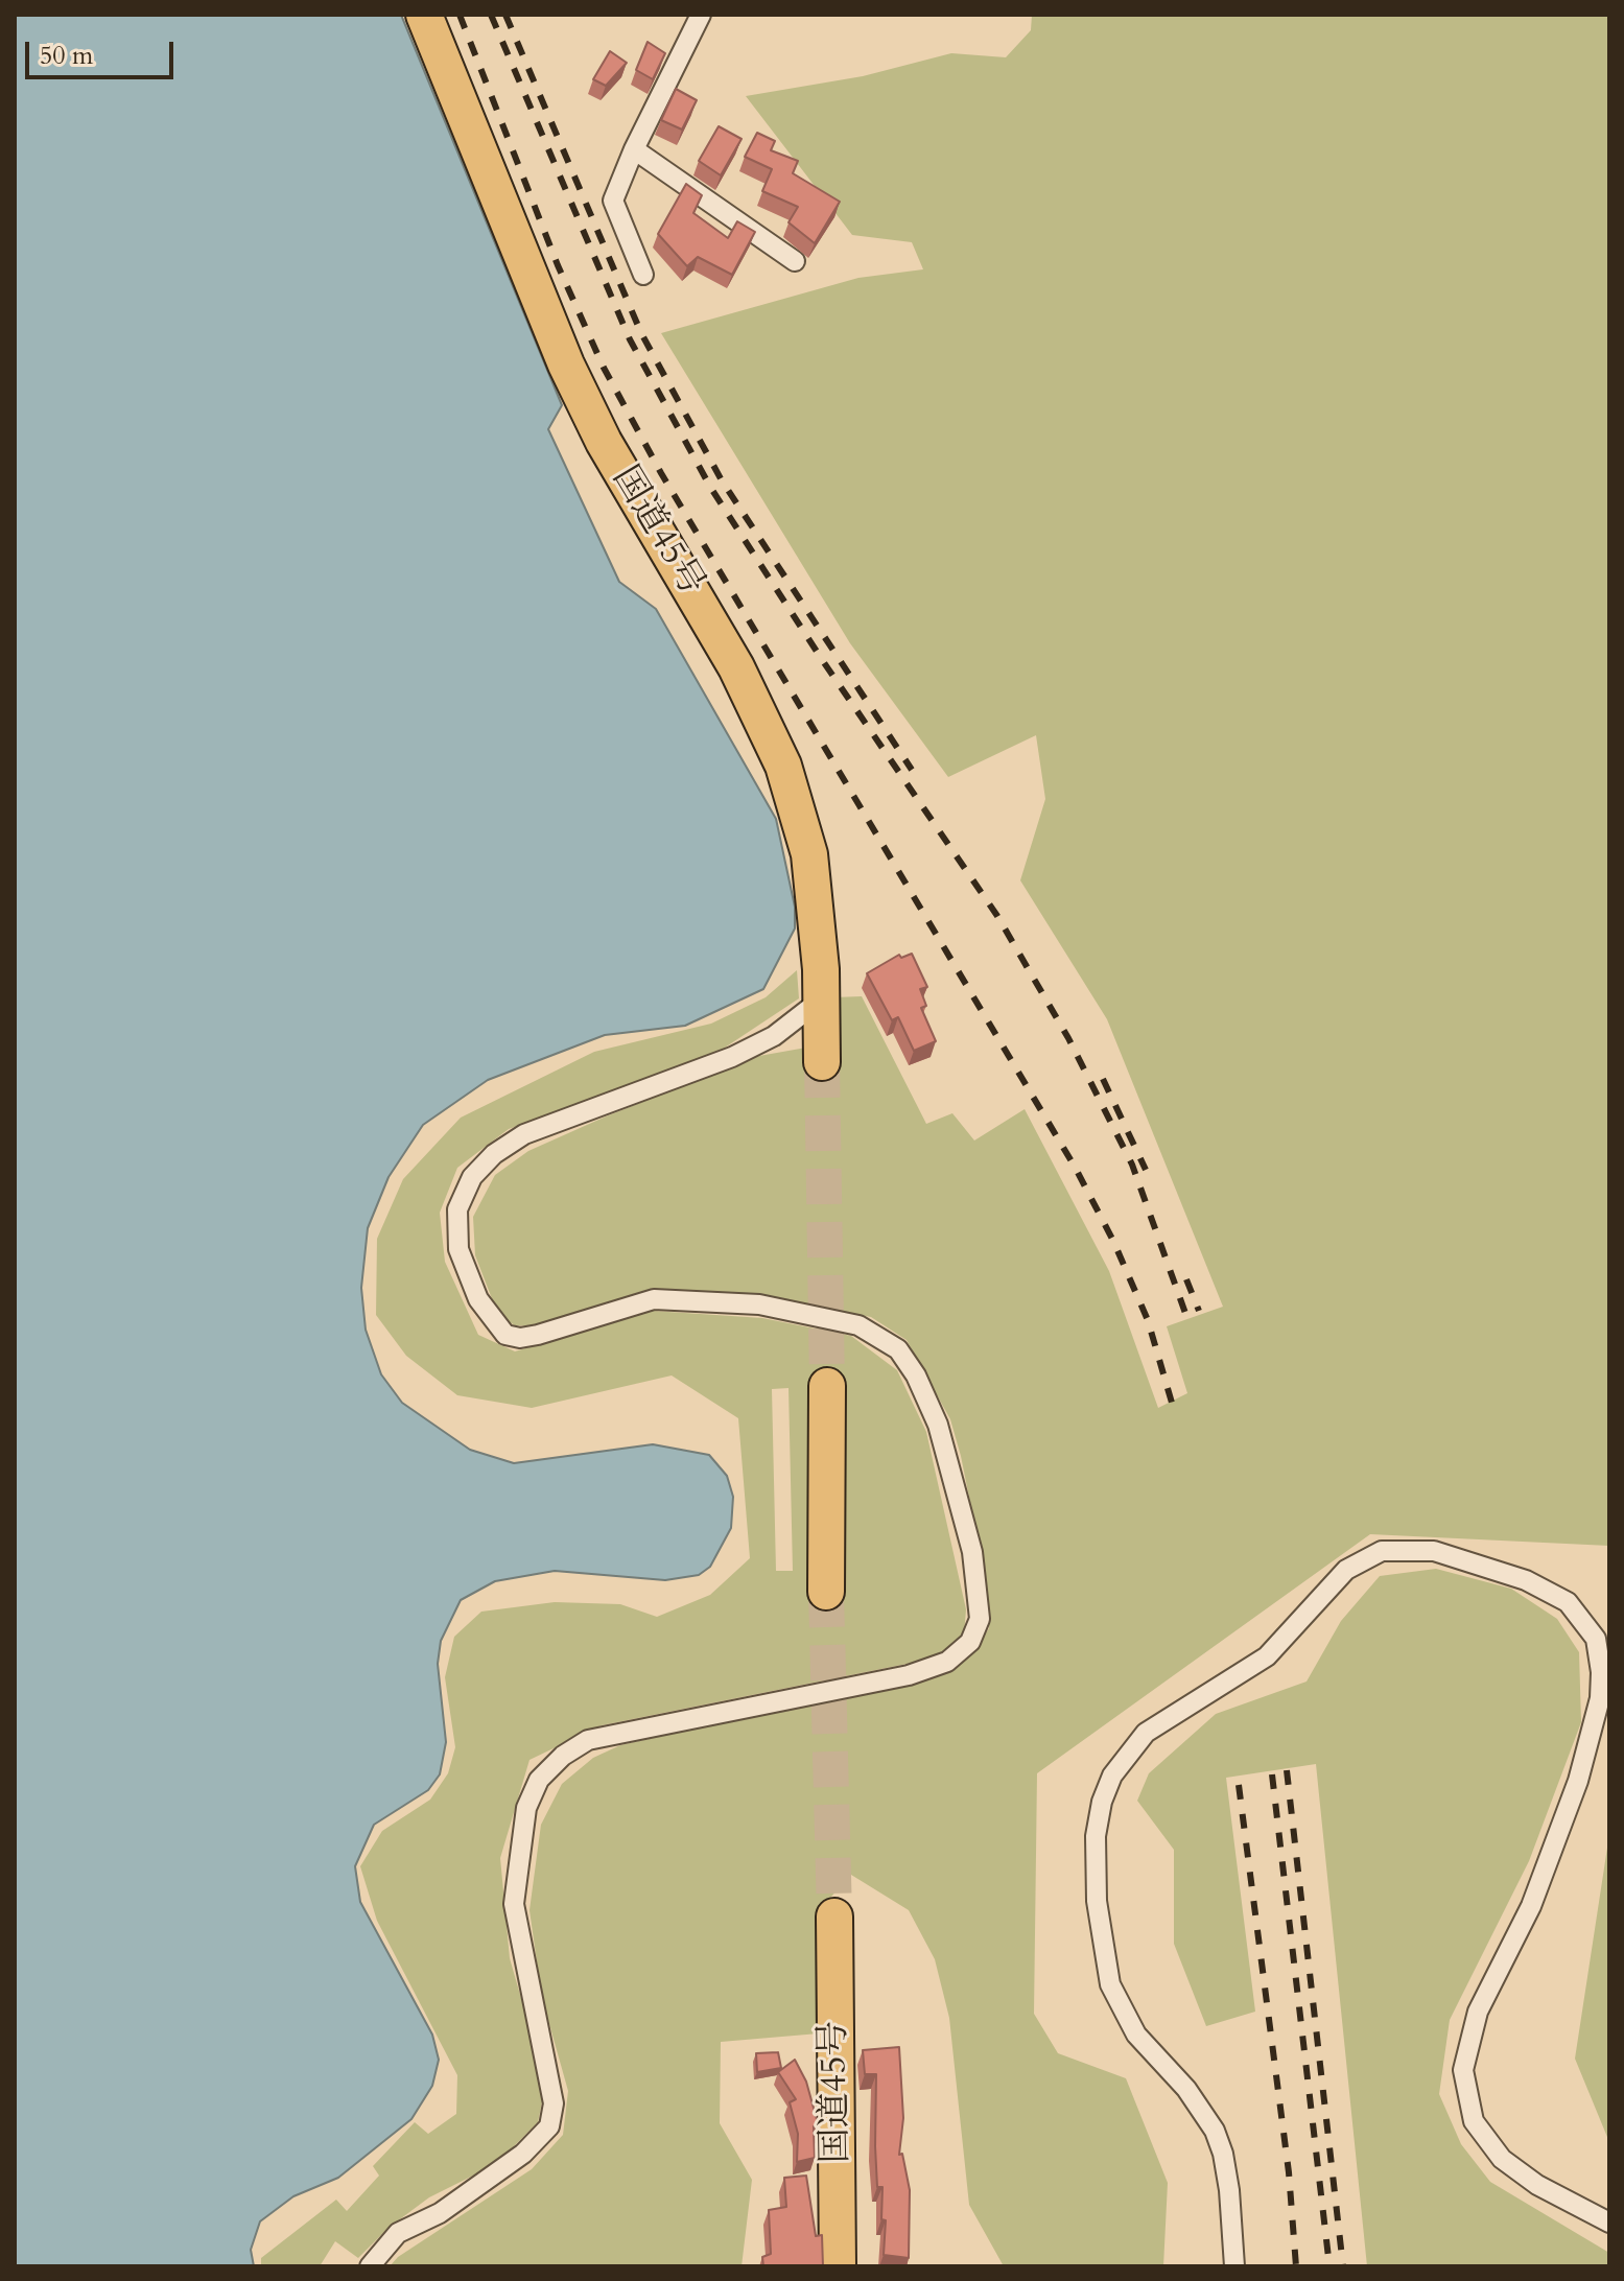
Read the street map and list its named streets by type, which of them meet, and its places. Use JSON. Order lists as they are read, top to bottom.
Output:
{
  "streets": {
    "highway": ["国道45号"]
  },
  "scale_bar": "50 m"
}
